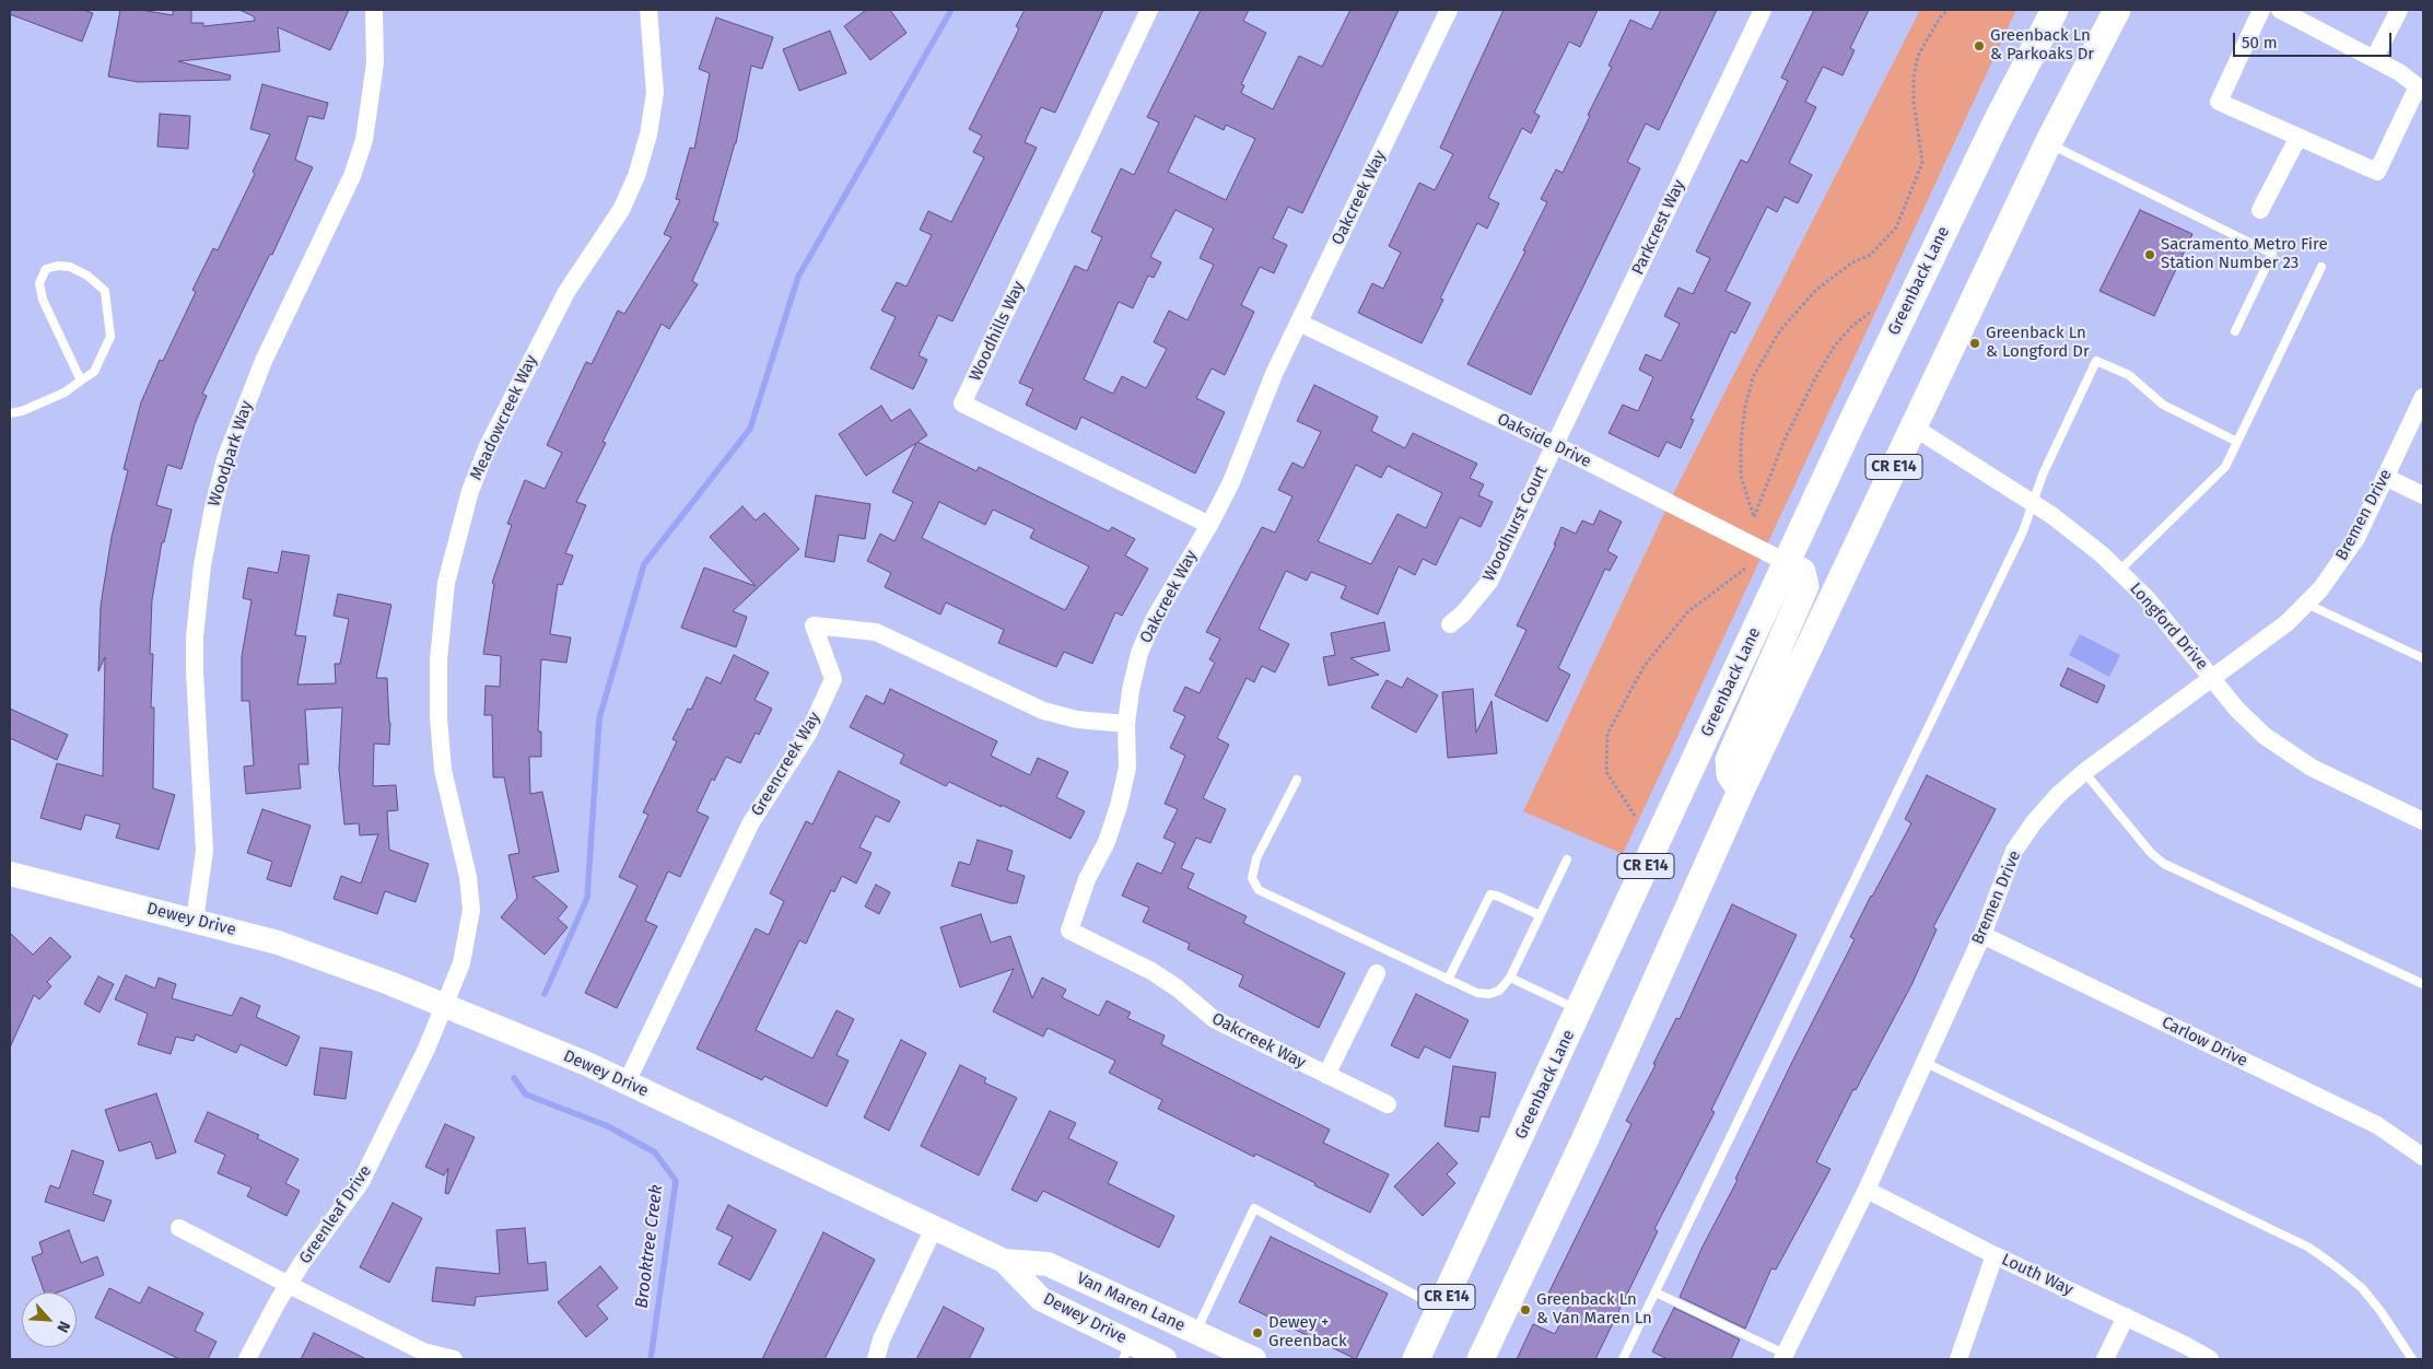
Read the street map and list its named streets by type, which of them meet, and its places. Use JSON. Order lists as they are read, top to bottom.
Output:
{
  "streets": {
    "main road": [
      "Greenback Lane",
      "CR E14",
      "Dewey Drive",
      "Van Maren Lane"
    ],
    "street": [
      "Oakcreek Way",
      "Parkcrest Way",
      "Woodhills Way",
      "Meadowcreek Way",
      "Oakside Drive",
      "Woodpark Way",
      "Bremen Drive",
      "Woodhurst Court",
      "Longford Drive",
      "Greencreek Way",
      "Carlow Drive",
      "Greenleaf Drive",
      "Louth Way"
    ]
  },
  "crossings": [
    ["Oakcreek Way", "Woodhills Way"],
    ["Oakcreek Way", "Oakside Drive"],
    ["Oakcreek Way", "Greencreek Way"],
    ["Parkcrest Way", "Oakside Drive"],
    ["Parkcrest Way", "Woodhurst Court"],
    ["Greenback Lane", "Oakside Drive"],
    ["Meadowcreek Way", "Dewey Drive"],
    ["Meadowcreek Way", "Greenleaf Drive"],
    ["Oakside Drive", "Woodhurst Court"],
    ["Woodpark Way", "Dewey Drive"],
    ["CR E14", "Longford Drive"],
    ["Bremen Drive", "Longford Drive"],
    ["Bremen Drive", "Carlow Drive"],
    ["Bremen Drive", "Louth Way"],
    ["Greencreek Way", "Dewey Drive"],
    ["Dewey Drive", "Greenleaf Drive"],
    ["Dewey Drive", "Van Maren Lane"]
  ],
  "water": ["Brooktree Creek"],
  "places": [
    "Greenback Ln & Parkoaks Dr",
    "Sacramento Metro Fire Station Number 23",
    "Greenback Ln & Longford Dr",
    "Greenback Ln & Van Maren Ln",
    "Dewey + Greenback"
  ],
  "scale_bar": "50 m",
  "north": "bottom right"
}
